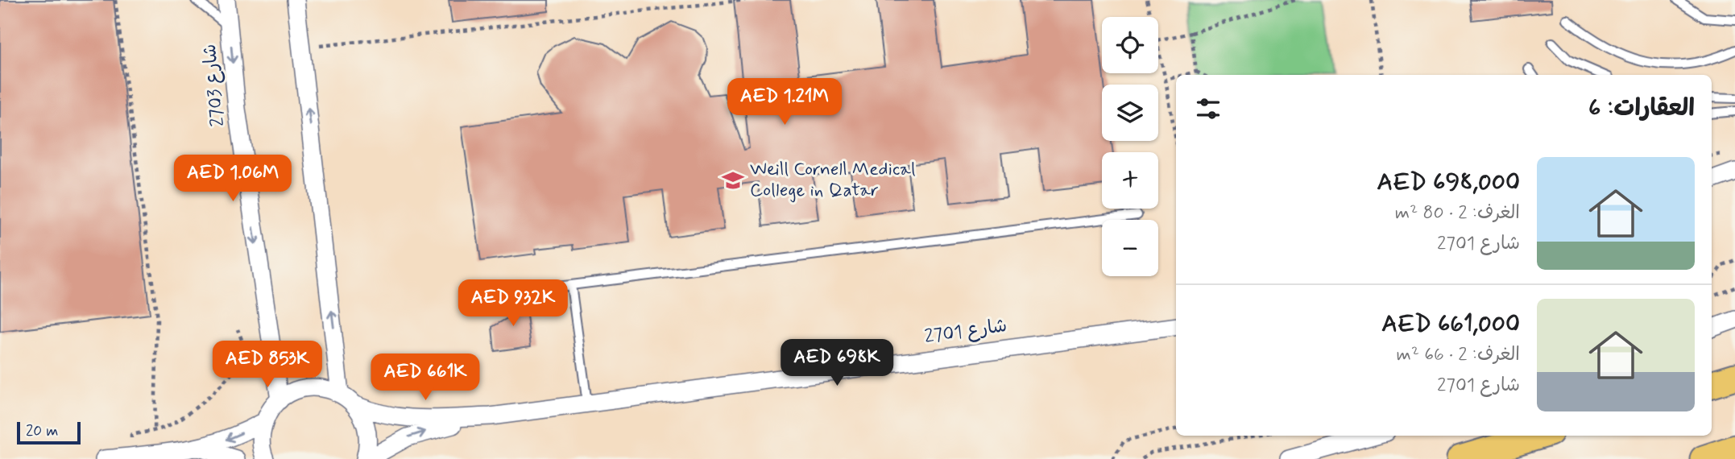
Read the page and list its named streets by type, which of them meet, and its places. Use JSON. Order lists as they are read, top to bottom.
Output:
{
  "streets": {
    "street": ["شارع 2703", "شارع 2701"]
  },
  "places": {
    "school or university": ["Weill Cornell Medical College in Qatar"]
  },
  "scale_bar": "20 m",
  "page": {
    "map_buttons": ["+", "−"],
    "heading": "العقارات: 6",
    "price": [
      "AED 1.21M",
      "AED 1.06M",
      "AED 932K",
      "AED 698K",
      "AED 853K",
      "AED 661K"
    ],
    "list": [
      {
        "name": "AED 698,000",
        "note": "الغرف: 2 · 80 m² · شارع 2701"
      },
      {
        "name": "AED 661,000",
        "note": "الغرف: 2 · 66 m² · شارع 2701"
      }
    ],
    "scale": "20 m"
  }
}
